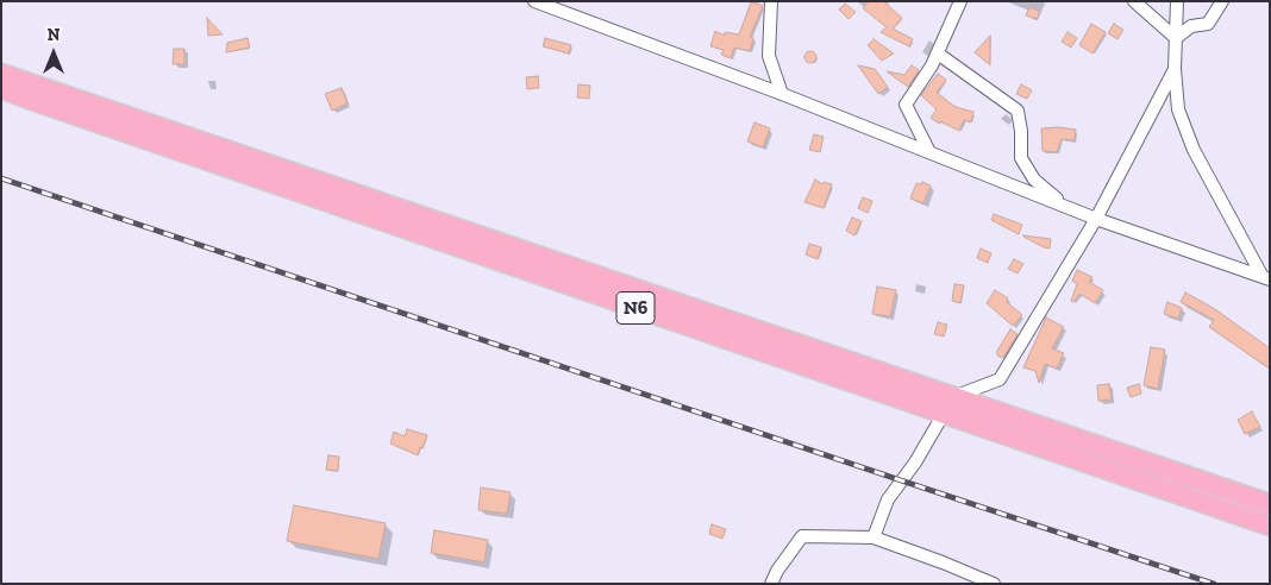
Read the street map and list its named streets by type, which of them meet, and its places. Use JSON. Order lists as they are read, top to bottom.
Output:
{
  "streets": {
    "highway": ["N6"]
  },
  "north": "top"
}
